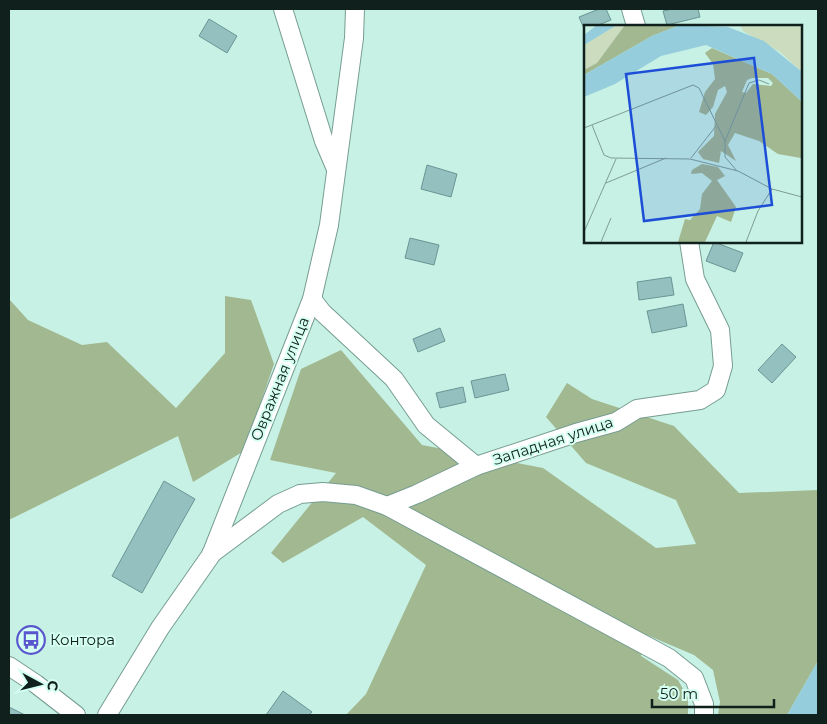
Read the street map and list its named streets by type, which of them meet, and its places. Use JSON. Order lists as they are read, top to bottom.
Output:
{
  "streets": {
    "street": ["Овражная улица", "Западная улица"]
  },
  "places": {
    "bus stop": ["Контора"]
  },
  "scale_bar": "50 m",
  "north": "right"
}
